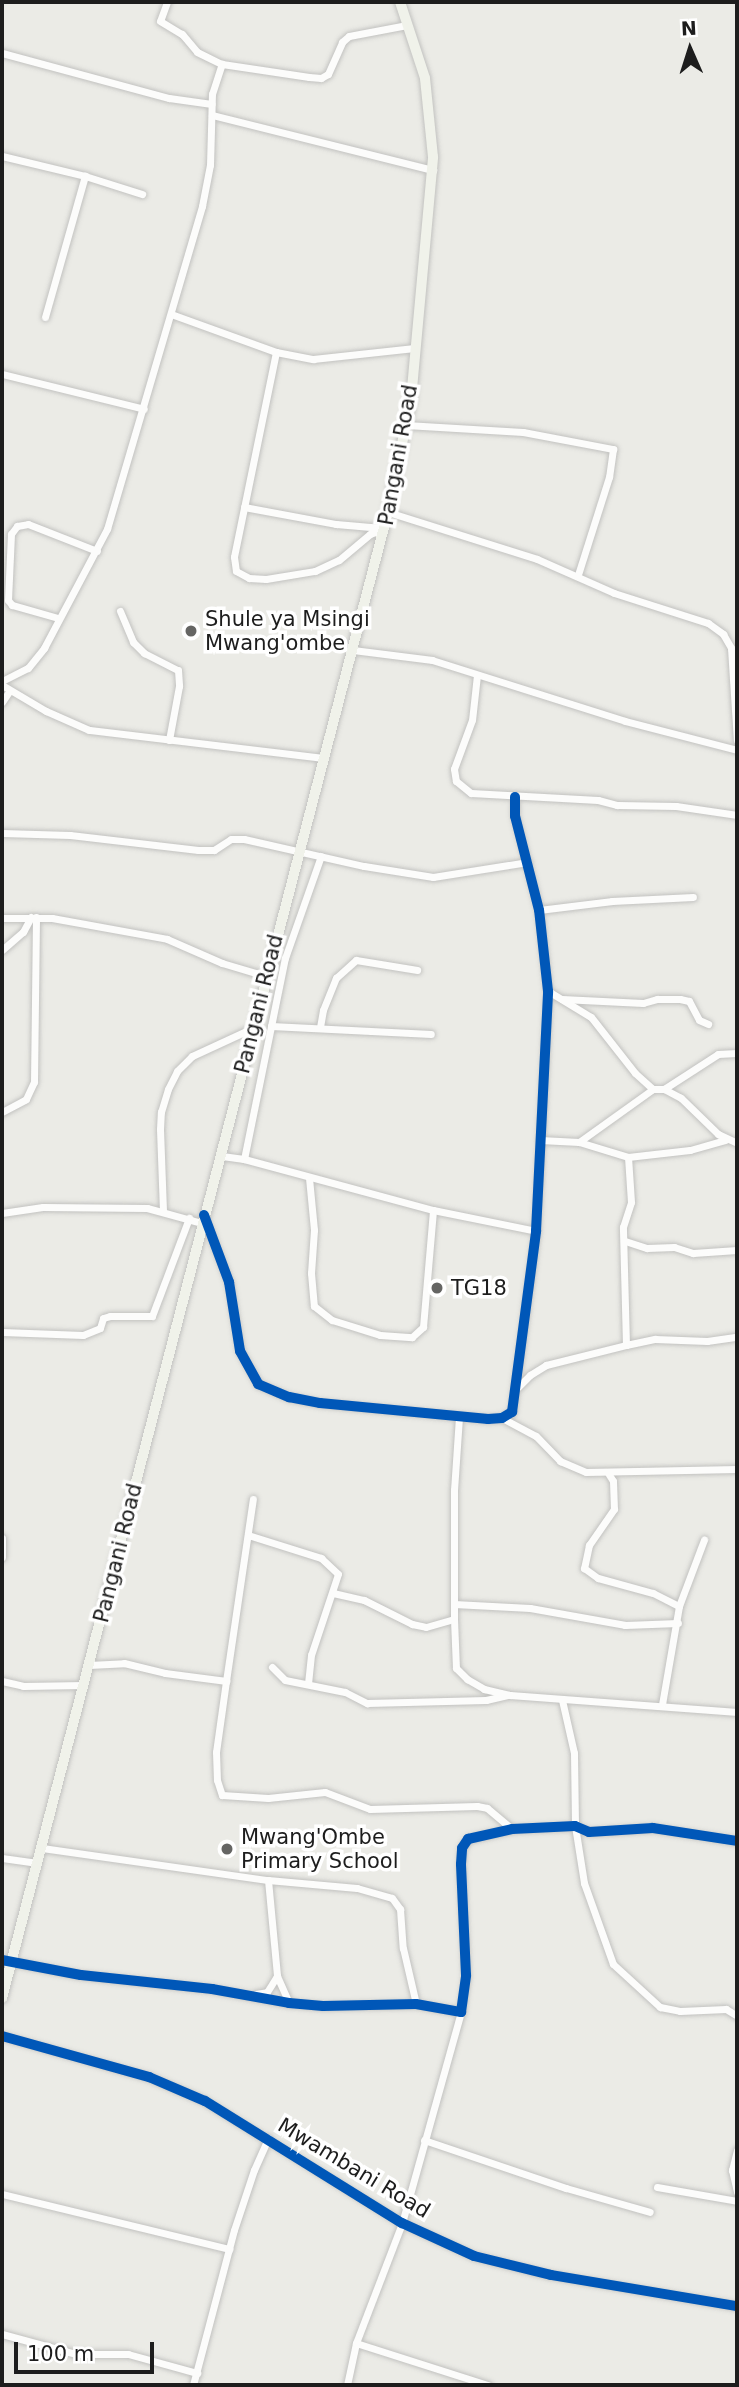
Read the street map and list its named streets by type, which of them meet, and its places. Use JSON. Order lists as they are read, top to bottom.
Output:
{
  "streets": {
    "main road": ["Pangani Road"],
    "street": ["Mwambani Road"]
  },
  "places": ["Shule ya Msingi Mwang'ombe", "TG18", "Mwang'Ombe Primary School"],
  "scale_bar": "100 m",
  "north": "top"
}
